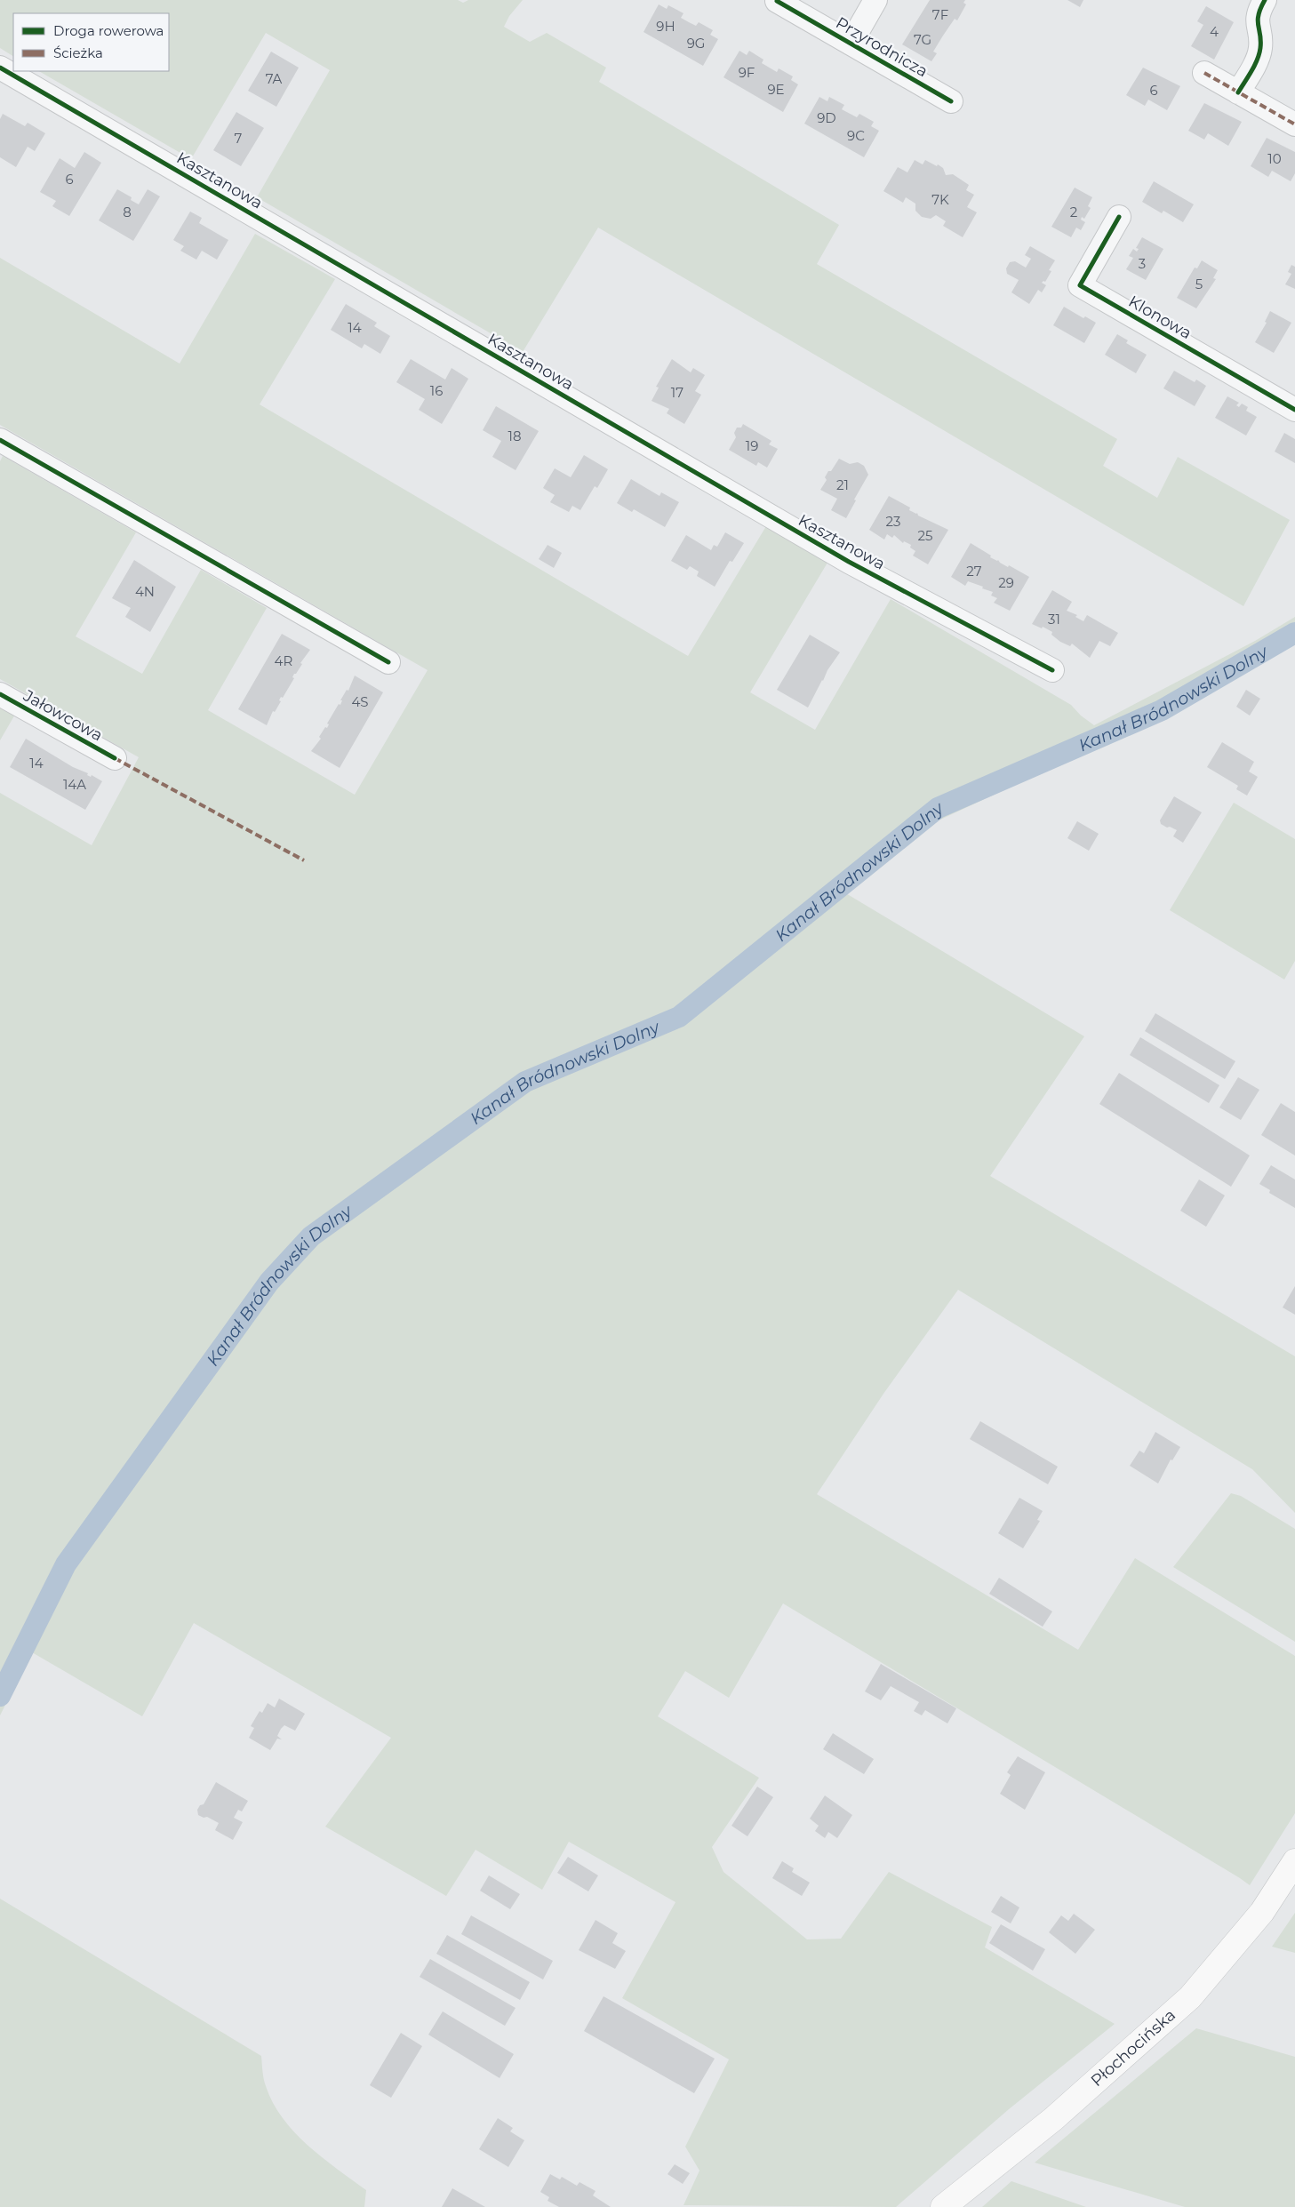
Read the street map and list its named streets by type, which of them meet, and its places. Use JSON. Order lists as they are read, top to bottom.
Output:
{
  "streets": {
    "main road": ["Płochocińska"],
    "street": [
      "Przyrodnicza",
      "Kasztanowa",
      "Klonowa",
      "Jałowcowa"
    ]
  },
  "water": ["Kanał Bródnowski Dolny"],
  "house_numbers": [
    "7F",
    "9H",
    "4",
    "7G",
    "9G",
    "9F",
    "7A",
    "9E",
    "6",
    "9D",
    "9C",
    "7",
    "10",
    "6",
    "7K",
    "8",
    "2",
    "3",
    "5",
    "14",
    "16",
    "17",
    "18",
    "19",
    "21",
    "23",
    "25",
    "27",
    "29",
    "4N",
    "31",
    "4R",
    "4S",
    "14",
    "14A"
  ],
  "legend": ["Droga rowerowa", "Ścieżka"]
}
